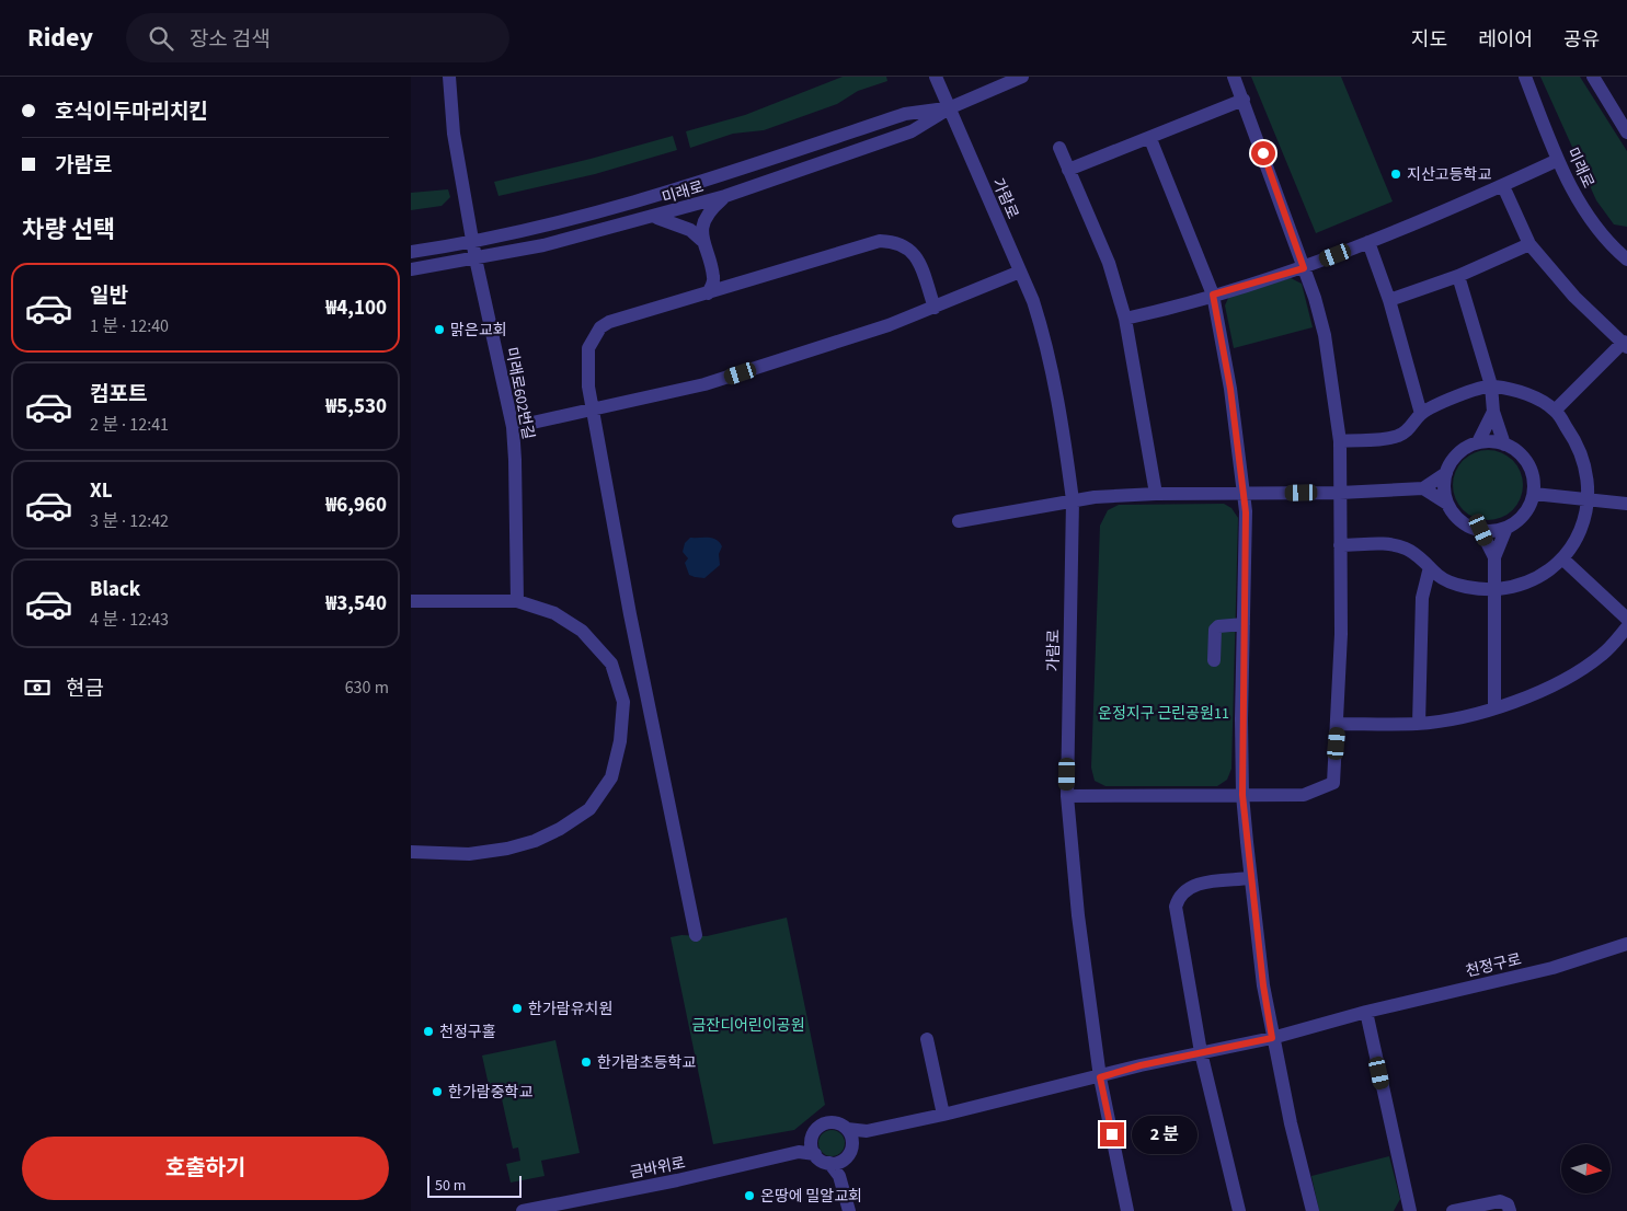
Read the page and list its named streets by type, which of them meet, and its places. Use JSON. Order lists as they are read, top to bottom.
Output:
{
  "streets": {
    "street": [
      "미래로",
      "가람로",
      "미래로602번길",
      "천정구로",
      "금바위로"
    ]
  },
  "crossings": [
    ["미래로", "가람로"],
    ["미래로", "미래로602번길"],
    ["가람로", "천정구로"]
  ],
  "parks": ["운정지구 근린공원11", "금잔디어린이공원"],
  "places": [
    "지산고등학교",
    "맑은교회",
    "한가람유치원",
    "천정구홀",
    "한가람초등학교",
    "한가람중학교",
    "온땅에 밀알교회"
  ],
  "scale_bar": "50 m",
  "north": "right",
  "page": {
    "header": "Ridey",
    "search": "장소 검색",
    "nav": ["지도", "레이어", "공유"],
    "banner": ["호식이두마리치킨", "가람로"],
    "heading": "차량 선택",
    "list": [
      {
        "name": "일반",
        "note": "1 분 · 12:40",
        "value": "₩4,100"
      },
      {
        "name": "컴포트",
        "note": "2 분 · 12:41",
        "value": "₩5,530"
      },
      {
        "name": "XL",
        "note": "3 분 · 12:42",
        "value": "₩6,960"
      },
      {
        "name": "Black",
        "note": "4 분 · 12:43",
        "value": "₩3,540"
      }
    ],
    "pay": ["현금", "630 m"],
    "bubble": "2 분",
    "buttons": "호출하기",
    "scale": "50 m"
  }
}
